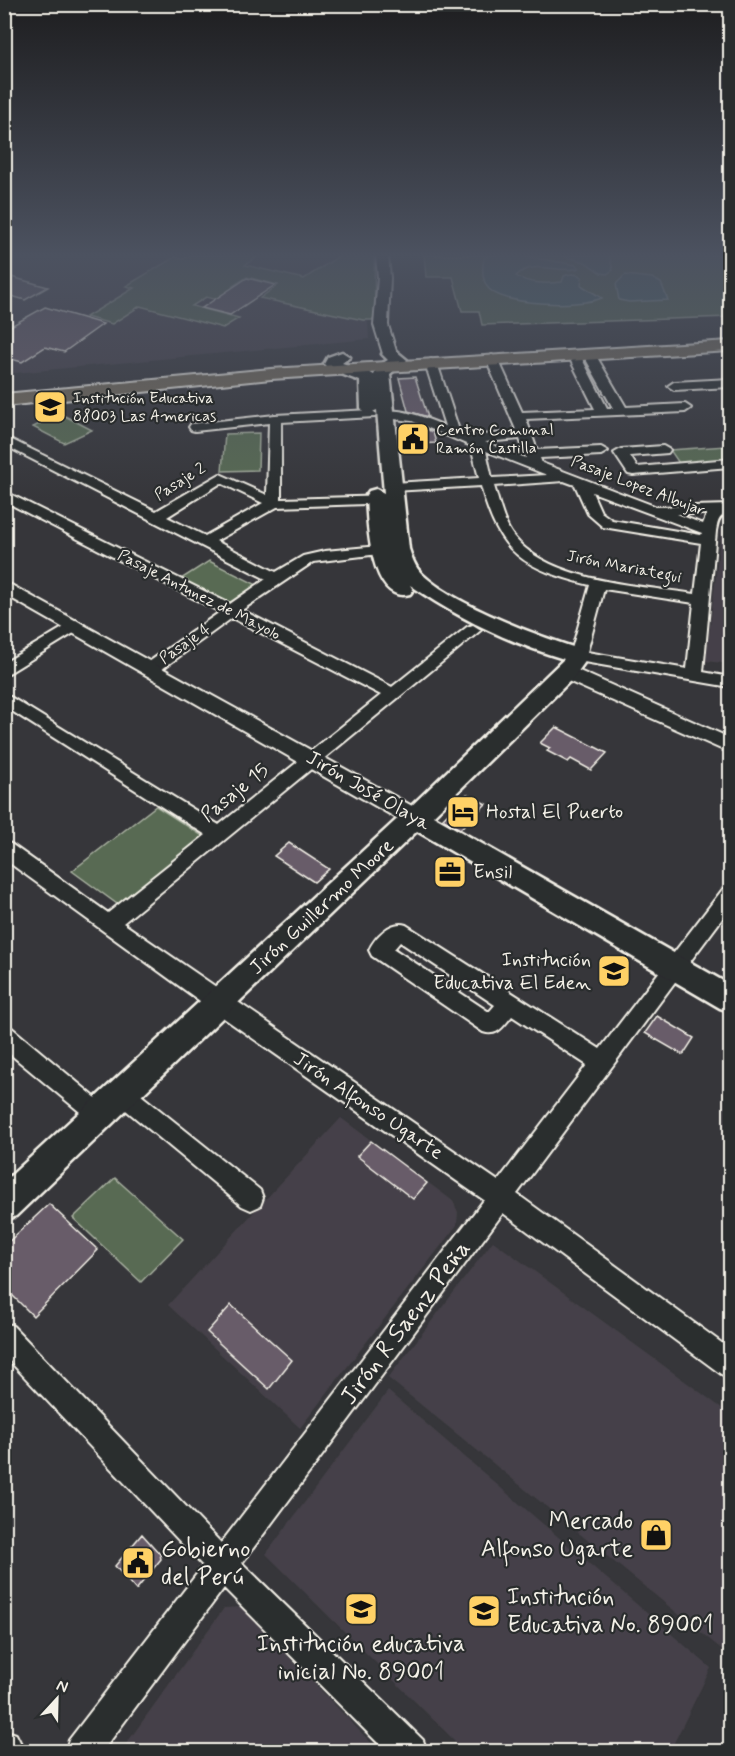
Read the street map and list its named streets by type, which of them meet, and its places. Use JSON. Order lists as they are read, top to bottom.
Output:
{
  "streets": {
    "main road": ["Jirón José Olaya", "Jirón Guillermo Moore"],
    "street": [
      "Pasaje 2",
      "Pasaje Lopez Albujar",
      "Jirón Mariategui",
      "Pasaje Antunez de Mayolo",
      "Pasaje 4",
      "Pasaje 15",
      "Jirón Alfonso Ugarte",
      "Jirón R Saenz Peña"
    ]
  },
  "crossings": [
    ["Pasaje Lopez Albujar", "Jirón Mariategui"],
    ["Pasaje Antunez de Mayolo", "Pasaje 4"],
    ["Pasaje Antunez de Mayolo", "Pasaje 15"],
    ["Pasaje 4", "Jirón José Olaya"],
    ["Jirón José Olaya", "Pasaje 15"],
    ["Jirón José Olaya", "Jirón Guillermo Moore"],
    ["Jirón José Olaya", "Jirón R Saenz Peña"],
    ["Pasaje 15", "Jirón Alfonso Ugarte"],
    ["Jirón Guillermo Moore", "Jirón Alfonso Ugarte"],
    ["Jirón Alfonso Ugarte", "Jirón R Saenz Peña"]
  ],
  "places": {
    "school or university": [
      "Institución Educativa 88003 Las Americas",
      "Institución Educativa El Eden",
      "Institución educativa inicial No. 89001",
      "Institución Educativa No. 89001"
    ],
    "public building": ["Centro Comunal Ramón Castilla", "Gobierno del Perú"],
    "hotel": ["Hostal El Puerto"],
    "office": ["Ensil"],
    "shop": ["Mercado Alfonso Ugarte"]
  },
  "north": "top"
}
